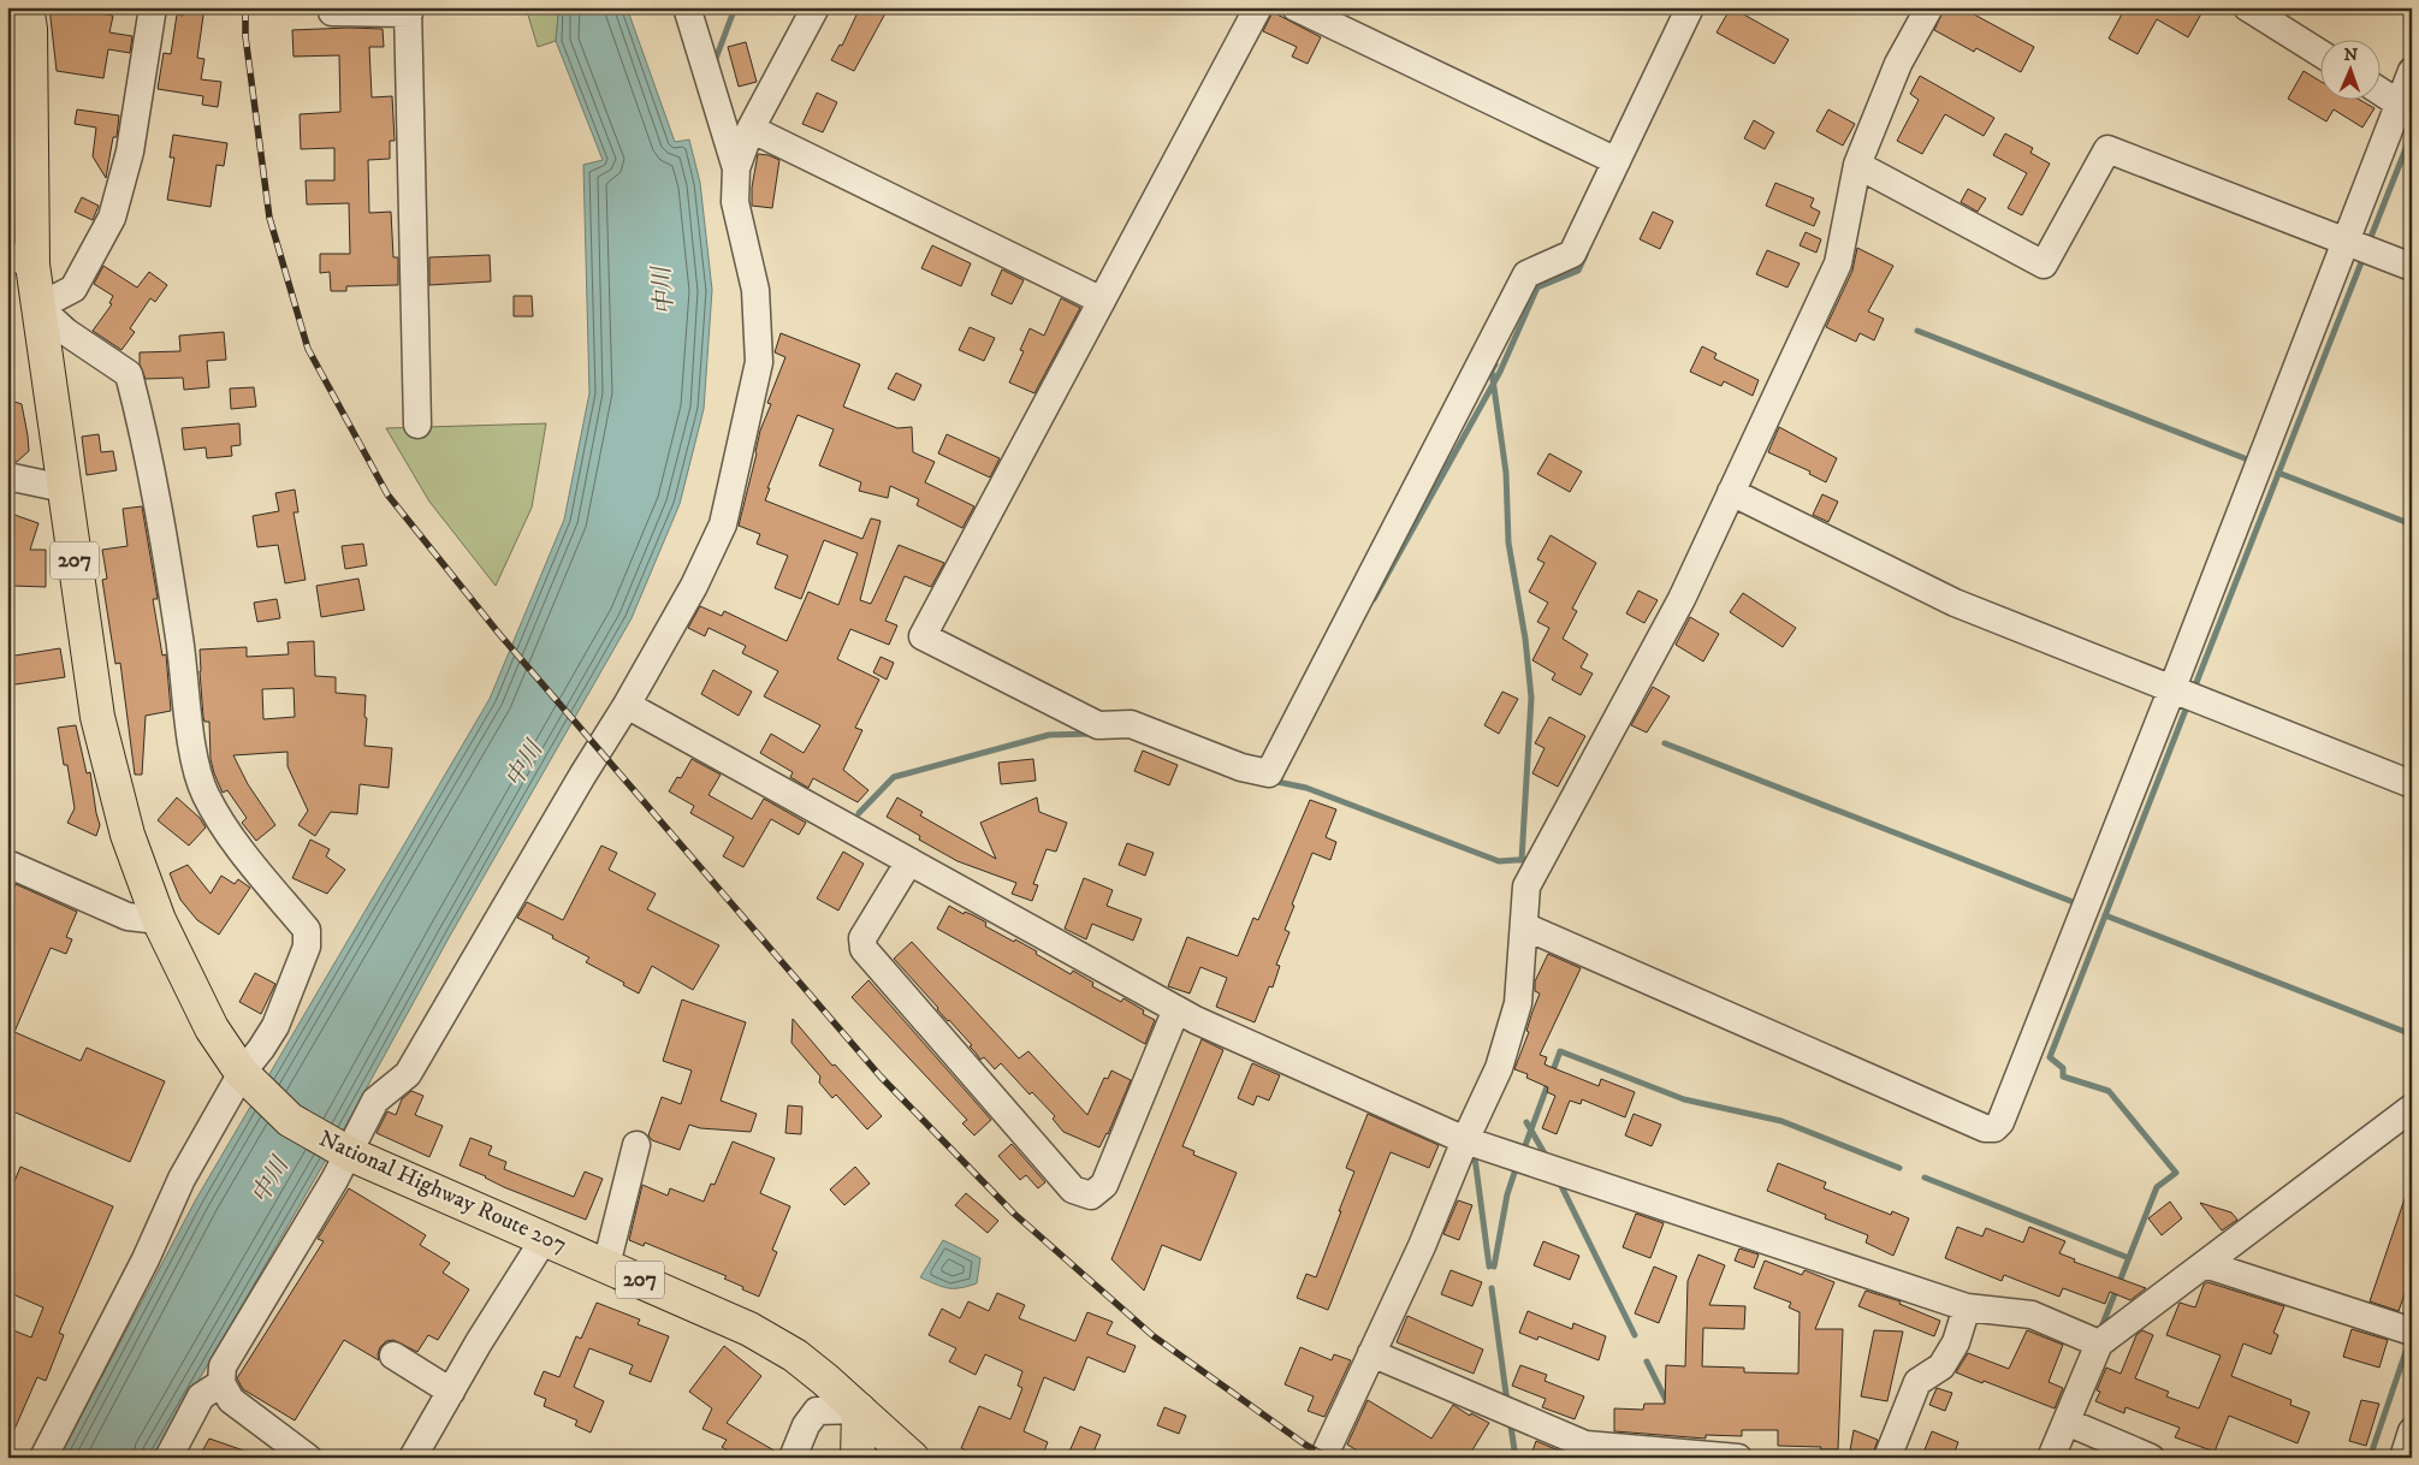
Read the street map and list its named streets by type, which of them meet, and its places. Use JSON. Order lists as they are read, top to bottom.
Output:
{
  "streets": {
    "main road": ["207", "National Highway Route 207"]
  },
  "water": ["中川"],
  "north": "top"
}
